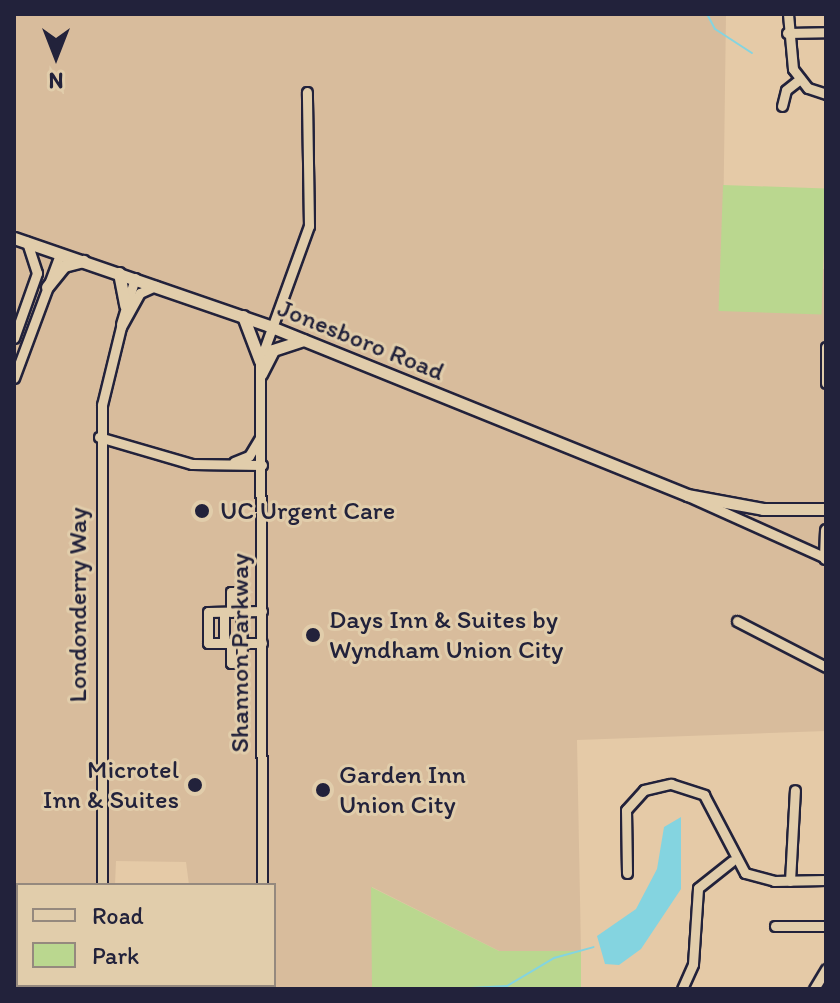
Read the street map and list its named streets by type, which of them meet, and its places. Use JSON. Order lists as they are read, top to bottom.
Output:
{
  "streets": {
    "main road": ["Jonesboro Road"],
    "street": ["Londonderry Way", "Shannon Parkway"]
  },
  "crossings": [
    ["Jonesboro Road", "Londonderry Way"],
    ["Jonesboro Road", "Shannon Parkway"],
    ["Londonderry Way", "Shannon Parkway"]
  ],
  "places": [
    "UC Urgent Care",
    "Days Inn & Suites by Wyndham Union City",
    "Microtel Inn & Suites",
    "Garden Inn Union City"
  ],
  "legend": ["Road", "Park"],
  "north": "bottom"
}
